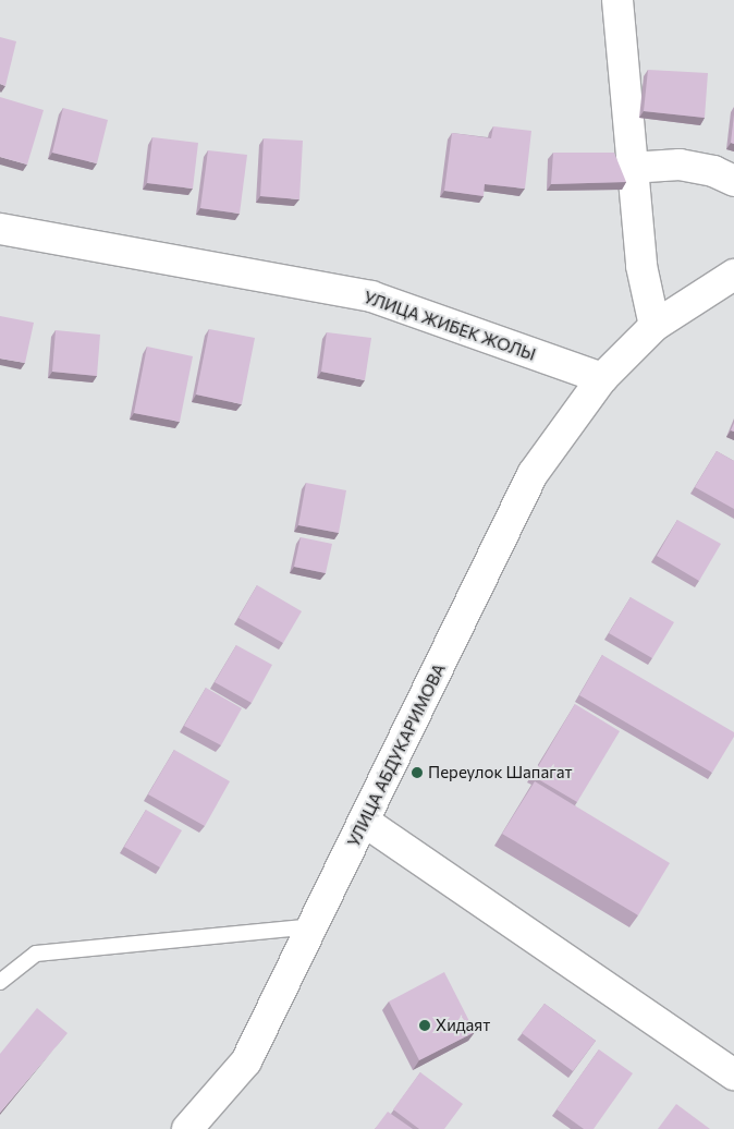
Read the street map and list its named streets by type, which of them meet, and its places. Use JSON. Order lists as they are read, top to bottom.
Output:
{
  "streets": {
    "street": ["УЛИЦА ЖИБЕК ЖОЛЫ", "УЛИЦА АБДУКАРИМОВА"]
  },
  "crossings": [
    ["УЛИЦА ЖИБЕК ЖОЛЫ", "УЛИЦА АБДУКАРИМОВА"]
  ],
  "places": ["Переулок Шапагат", "Хидаят"]
}
